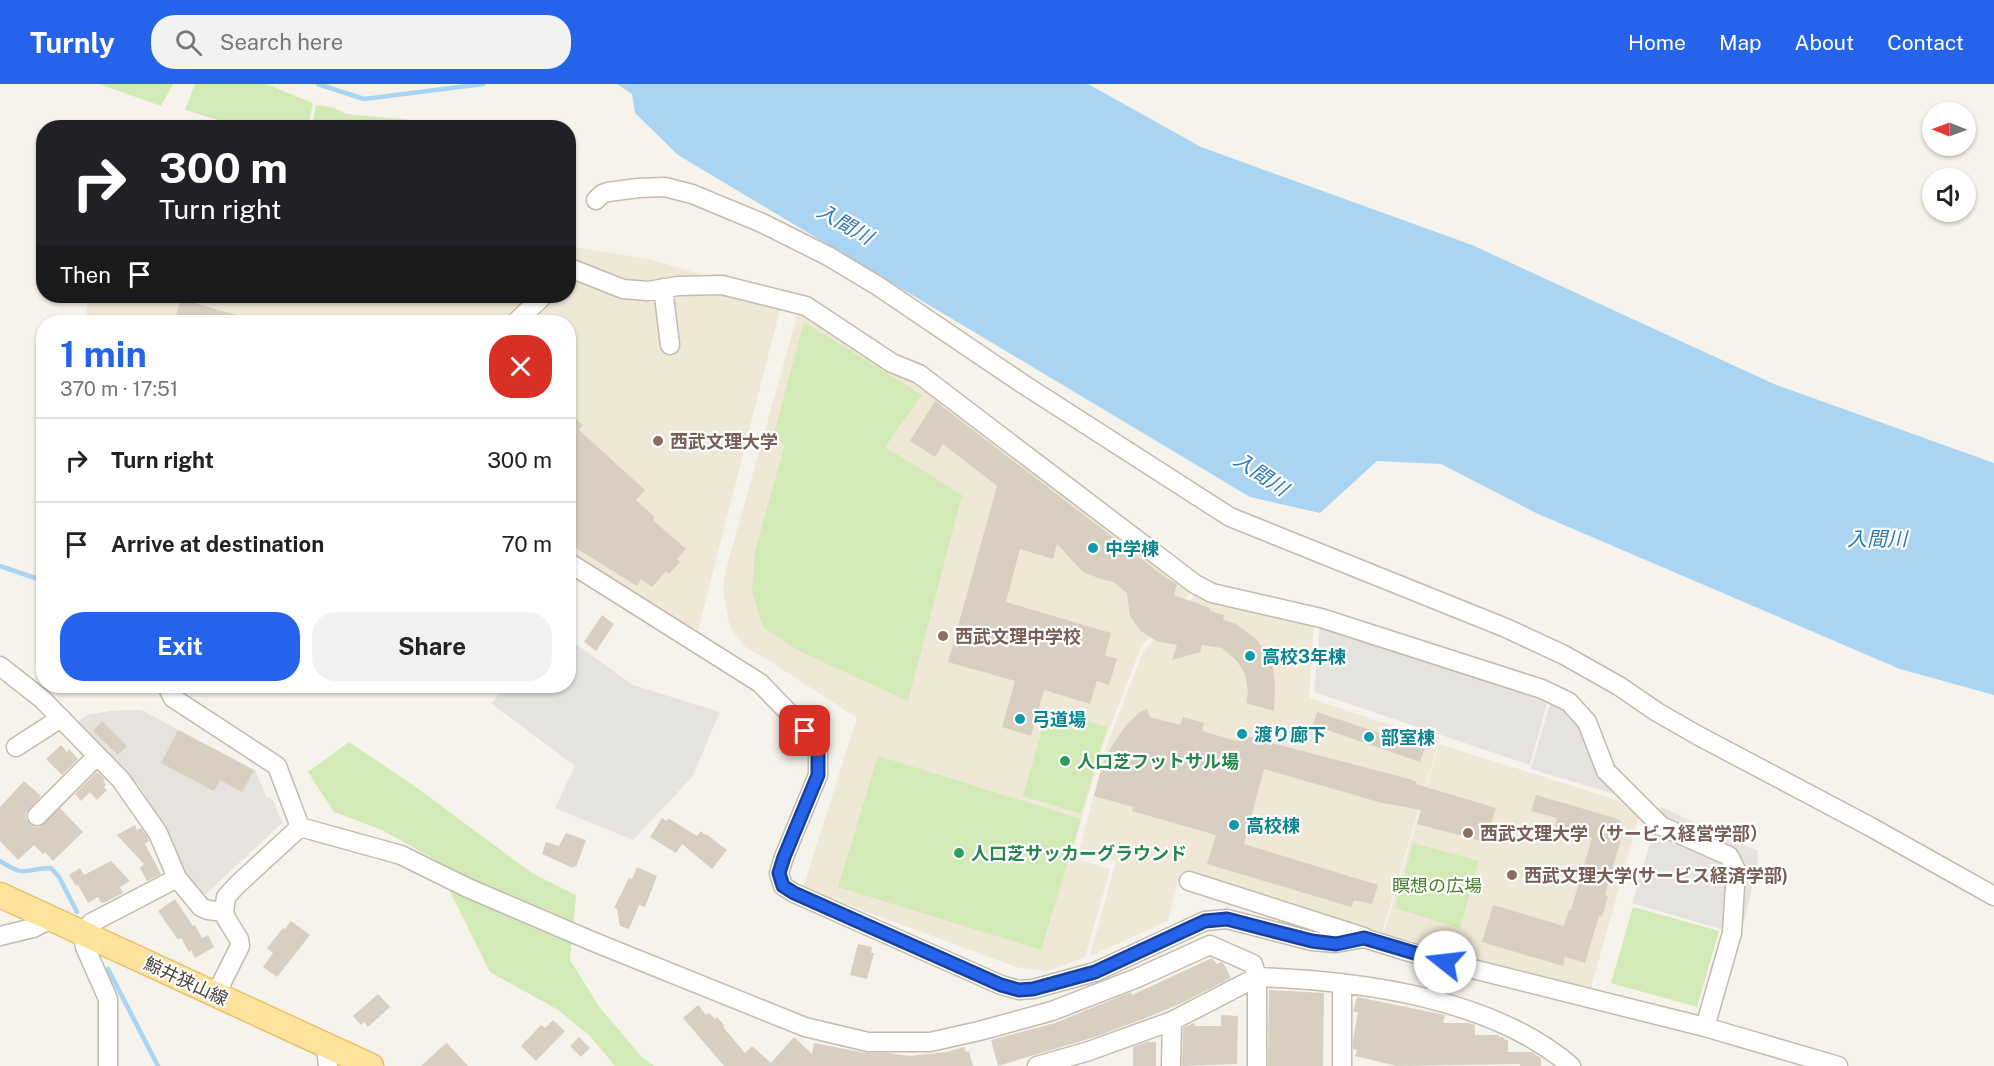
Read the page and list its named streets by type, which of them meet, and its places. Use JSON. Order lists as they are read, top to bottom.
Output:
{
  "streets": {
    "main road": ["鯨井狭山線"]
  },
  "water": ["入間川"],
  "parks": ["瞑想の広場"],
  "places": [
    "西武文理大学",
    "中学棟",
    "西武文理中学校",
    "高校3年棟",
    "弓道場",
    "渡り廊下",
    "部室棟",
    "人口芝フットサル場",
    "高校棟",
    "西武文理大学（サービス経営学部）",
    "人口芝サッカーグラウンド",
    "西武文理大学(サービス経済学部)"
  ],
  "north": "left",
  "page": {
    "header": "Turnly",
    "search": "Search here",
    "nav": [
      "Home",
      "Map",
      "About",
      "Contact"
    ],
    "turn": ["300 m", "Turn right"],
    "then": "Then",
    "heading": ["1 min", "370 m · 17:51"],
    "list": [
      {
        "name": "Turn right",
        "value": "300 m"
      },
      {
        "name": "Arrive at destination",
        "value": "70 m"
      }
    ],
    "buttons": ["Exit", "Share"]
  }
}
